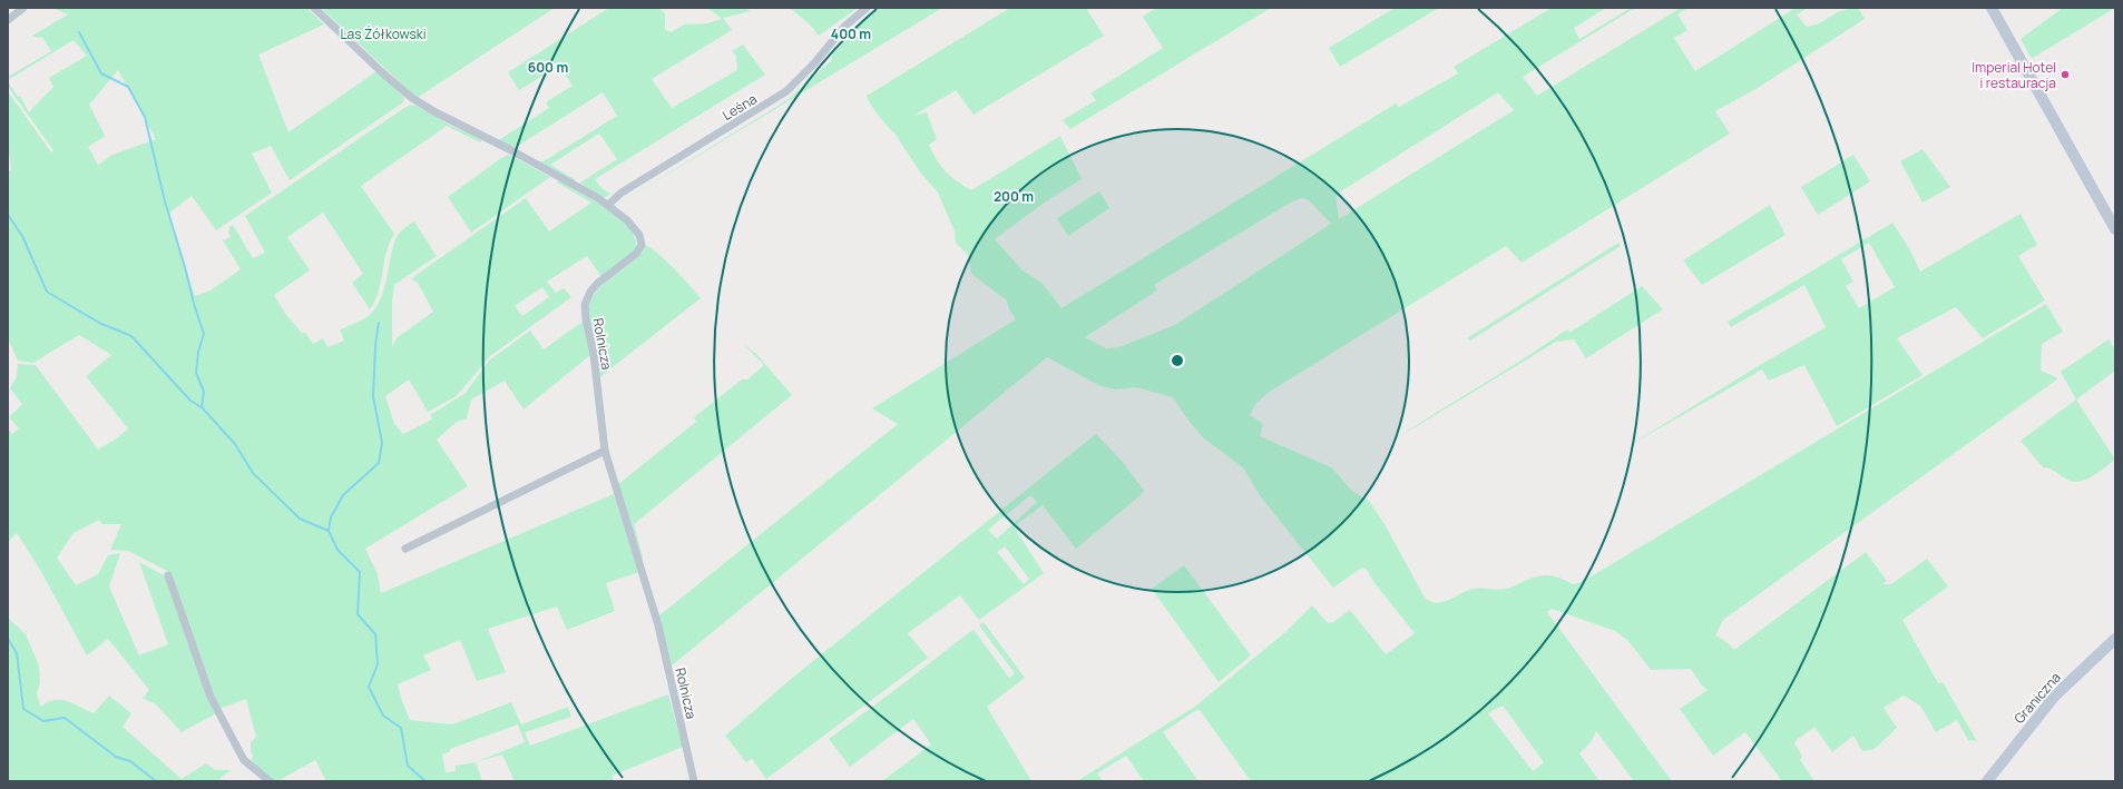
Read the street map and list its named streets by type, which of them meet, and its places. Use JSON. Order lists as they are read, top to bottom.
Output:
{
  "streets": {
    "main road": ["Graniczna"],
    "street": ["Leśna", "Rolnicza"]
  },
  "crossings": [
    ["Leśna", "Rolnicza"]
  ],
  "parks": ["Las Żółkowski"],
  "places": ["Imperial Hotel i restauracja"],
  "rings": ["400 m", "600 m", "200 m"]
}
